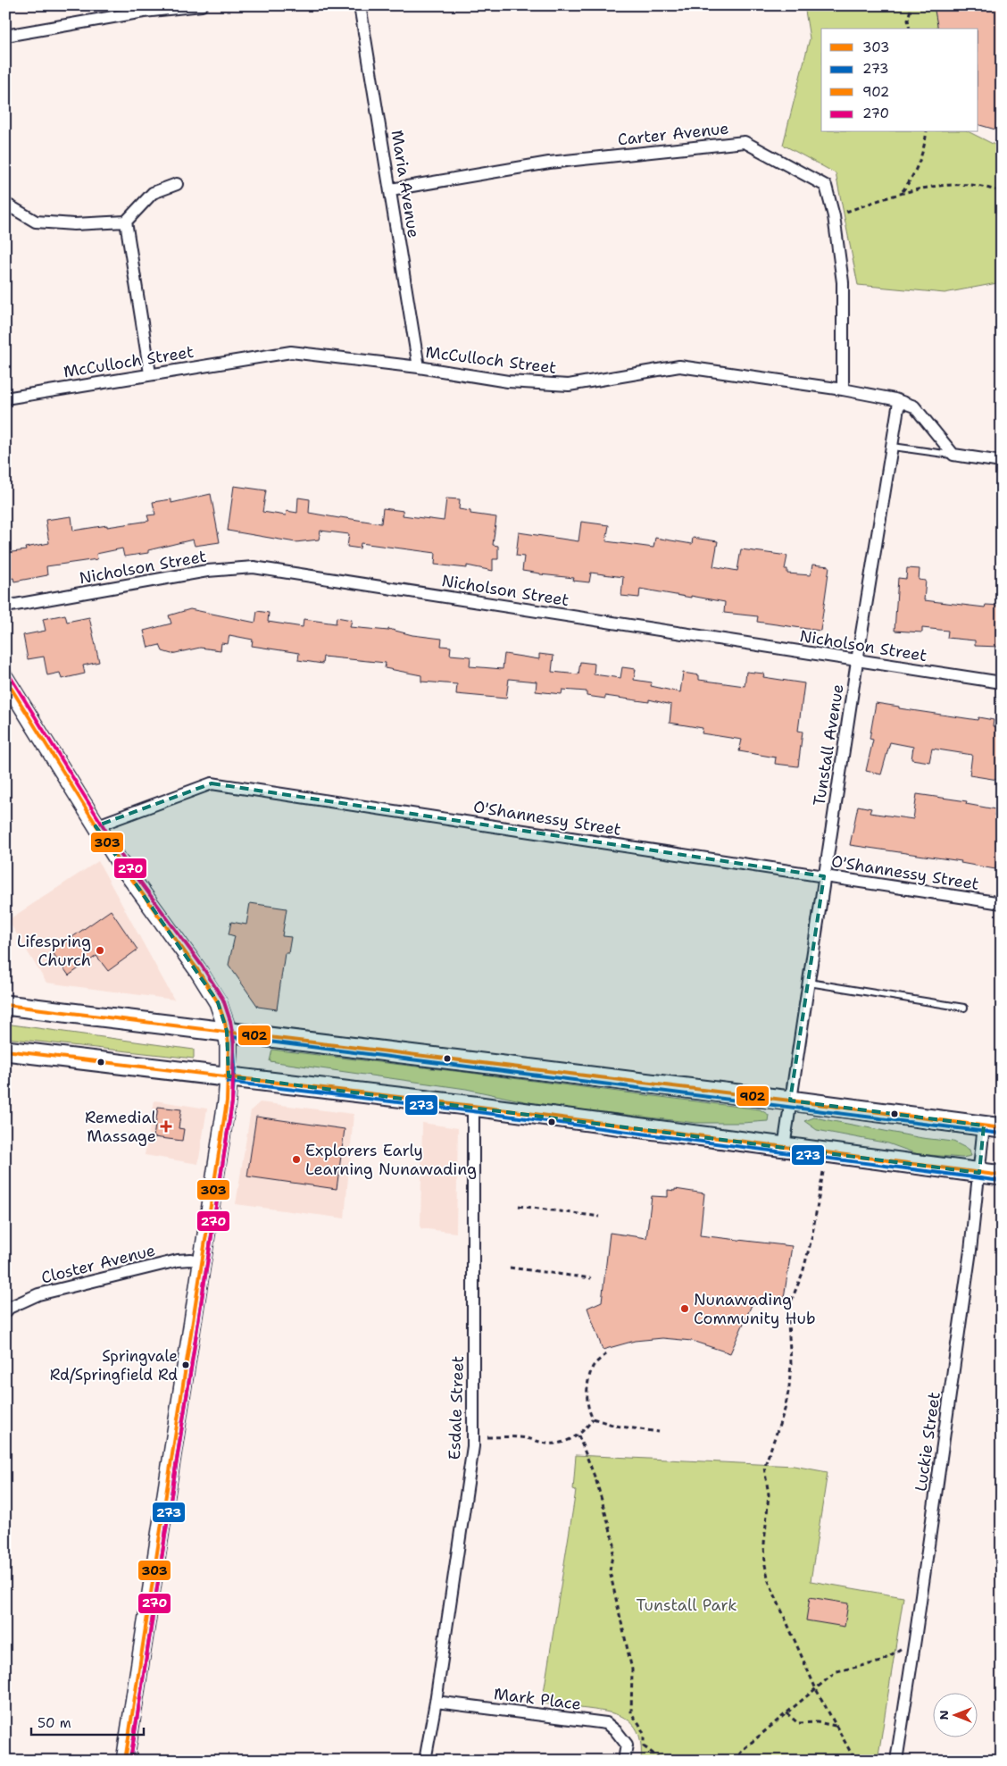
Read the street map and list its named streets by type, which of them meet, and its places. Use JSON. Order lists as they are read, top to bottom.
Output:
{
  "streets": {
    "street": [
      "Carter Avenue",
      "Maria Avenue",
      "McCulloch Street",
      "Nicholson Street",
      "Tunstall Avenue",
      "O'Shannessy Street",
      "Closter Avenue",
      "Esdale Street",
      "Luckie Street",
      "Mark Place"
    ]
  },
  "crossings": [
    ["Carter Avenue", "Maria Avenue"],
    ["Carter Avenue", "McCulloch Street"],
    ["Maria Avenue", "McCulloch Street"],
    ["McCulloch Street", "Tunstall Avenue"],
    ["Nicholson Street", "Tunstall Avenue"],
    ["Tunstall Avenue", "O'Shannessy Street"],
    ["Esdale Street", "Mark Place"]
  ],
  "parks": ["Tunstall Park"],
  "places": {
    "other": [
      "Lifespring Church",
      "Explorers Early Learning Nunawading",
      "Nunawading Community Hub",
      "Springvale Rd/Springfield Rd"
    ],
    "health": ["Remedial Massage"]
  },
  "lines": [
    "transit line 270",
    "transit line 303",
    "transit line 902",
    "transit line 273"
  ],
  "legend": [
    "303",
    "273",
    "902",
    "270"
  ],
  "scale_bar": "50 m",
  "north": "left"
}
